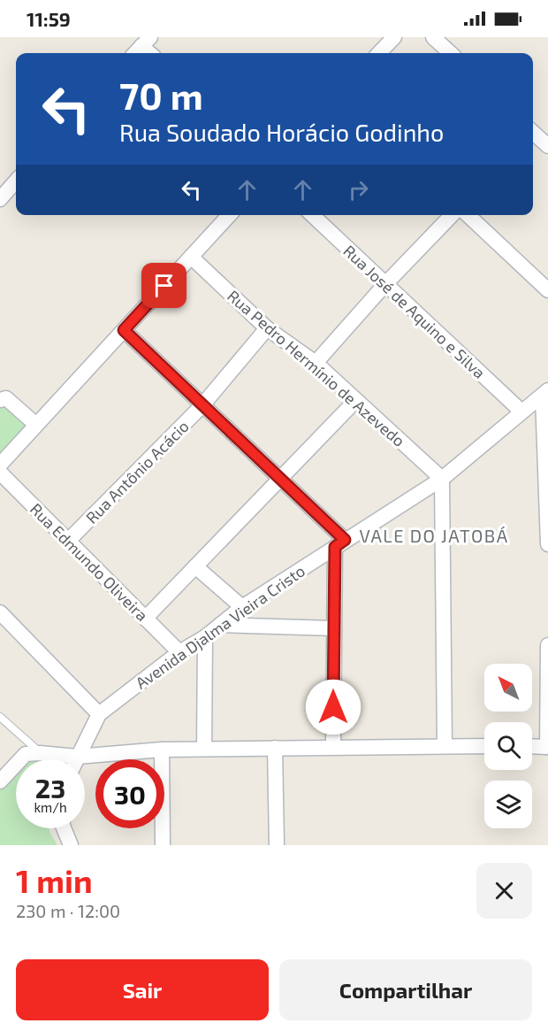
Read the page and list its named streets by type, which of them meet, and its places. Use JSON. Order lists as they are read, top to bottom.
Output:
{
  "streets": {
    "street": [
      "Rua José de Aquino e Silva",
      "Rua Pedro Hermínio de Azevedo",
      "Rua Antônio Acácio",
      "Rua Edmundo Oliveira",
      "Avenida Djalma Vieira Cristo"
    ]
  },
  "crossings": [
    ["Rua José de Aquino e Silva", "Avenida Djalma Vieira Cristo"],
    ["Rua Pedro Hermínio de Azevedo", "Rua Antônio Acácio"],
    ["Rua Pedro Hermínio de Azevedo", "Avenida Djalma Vieira Cristo"],
    ["Rua Antônio Acácio", "Rua Edmundo Oliveira"],
    ["Rua Edmundo Oliveira", "Avenida Djalma Vieira Cristo"]
  ],
  "districts": ["VALE DO JATOBÁ"],
  "north": "top left",
  "page": {
    "status": "11:59",
    "turn": ["70 m", "Rua Soudado Horácio Godinho"],
    "speed": "23 km/h",
    "limit": "30",
    "heading": ["1 min", "230 m · 12:00"],
    "buttons": ["Sair", "Compartilhar"]
  }
}
